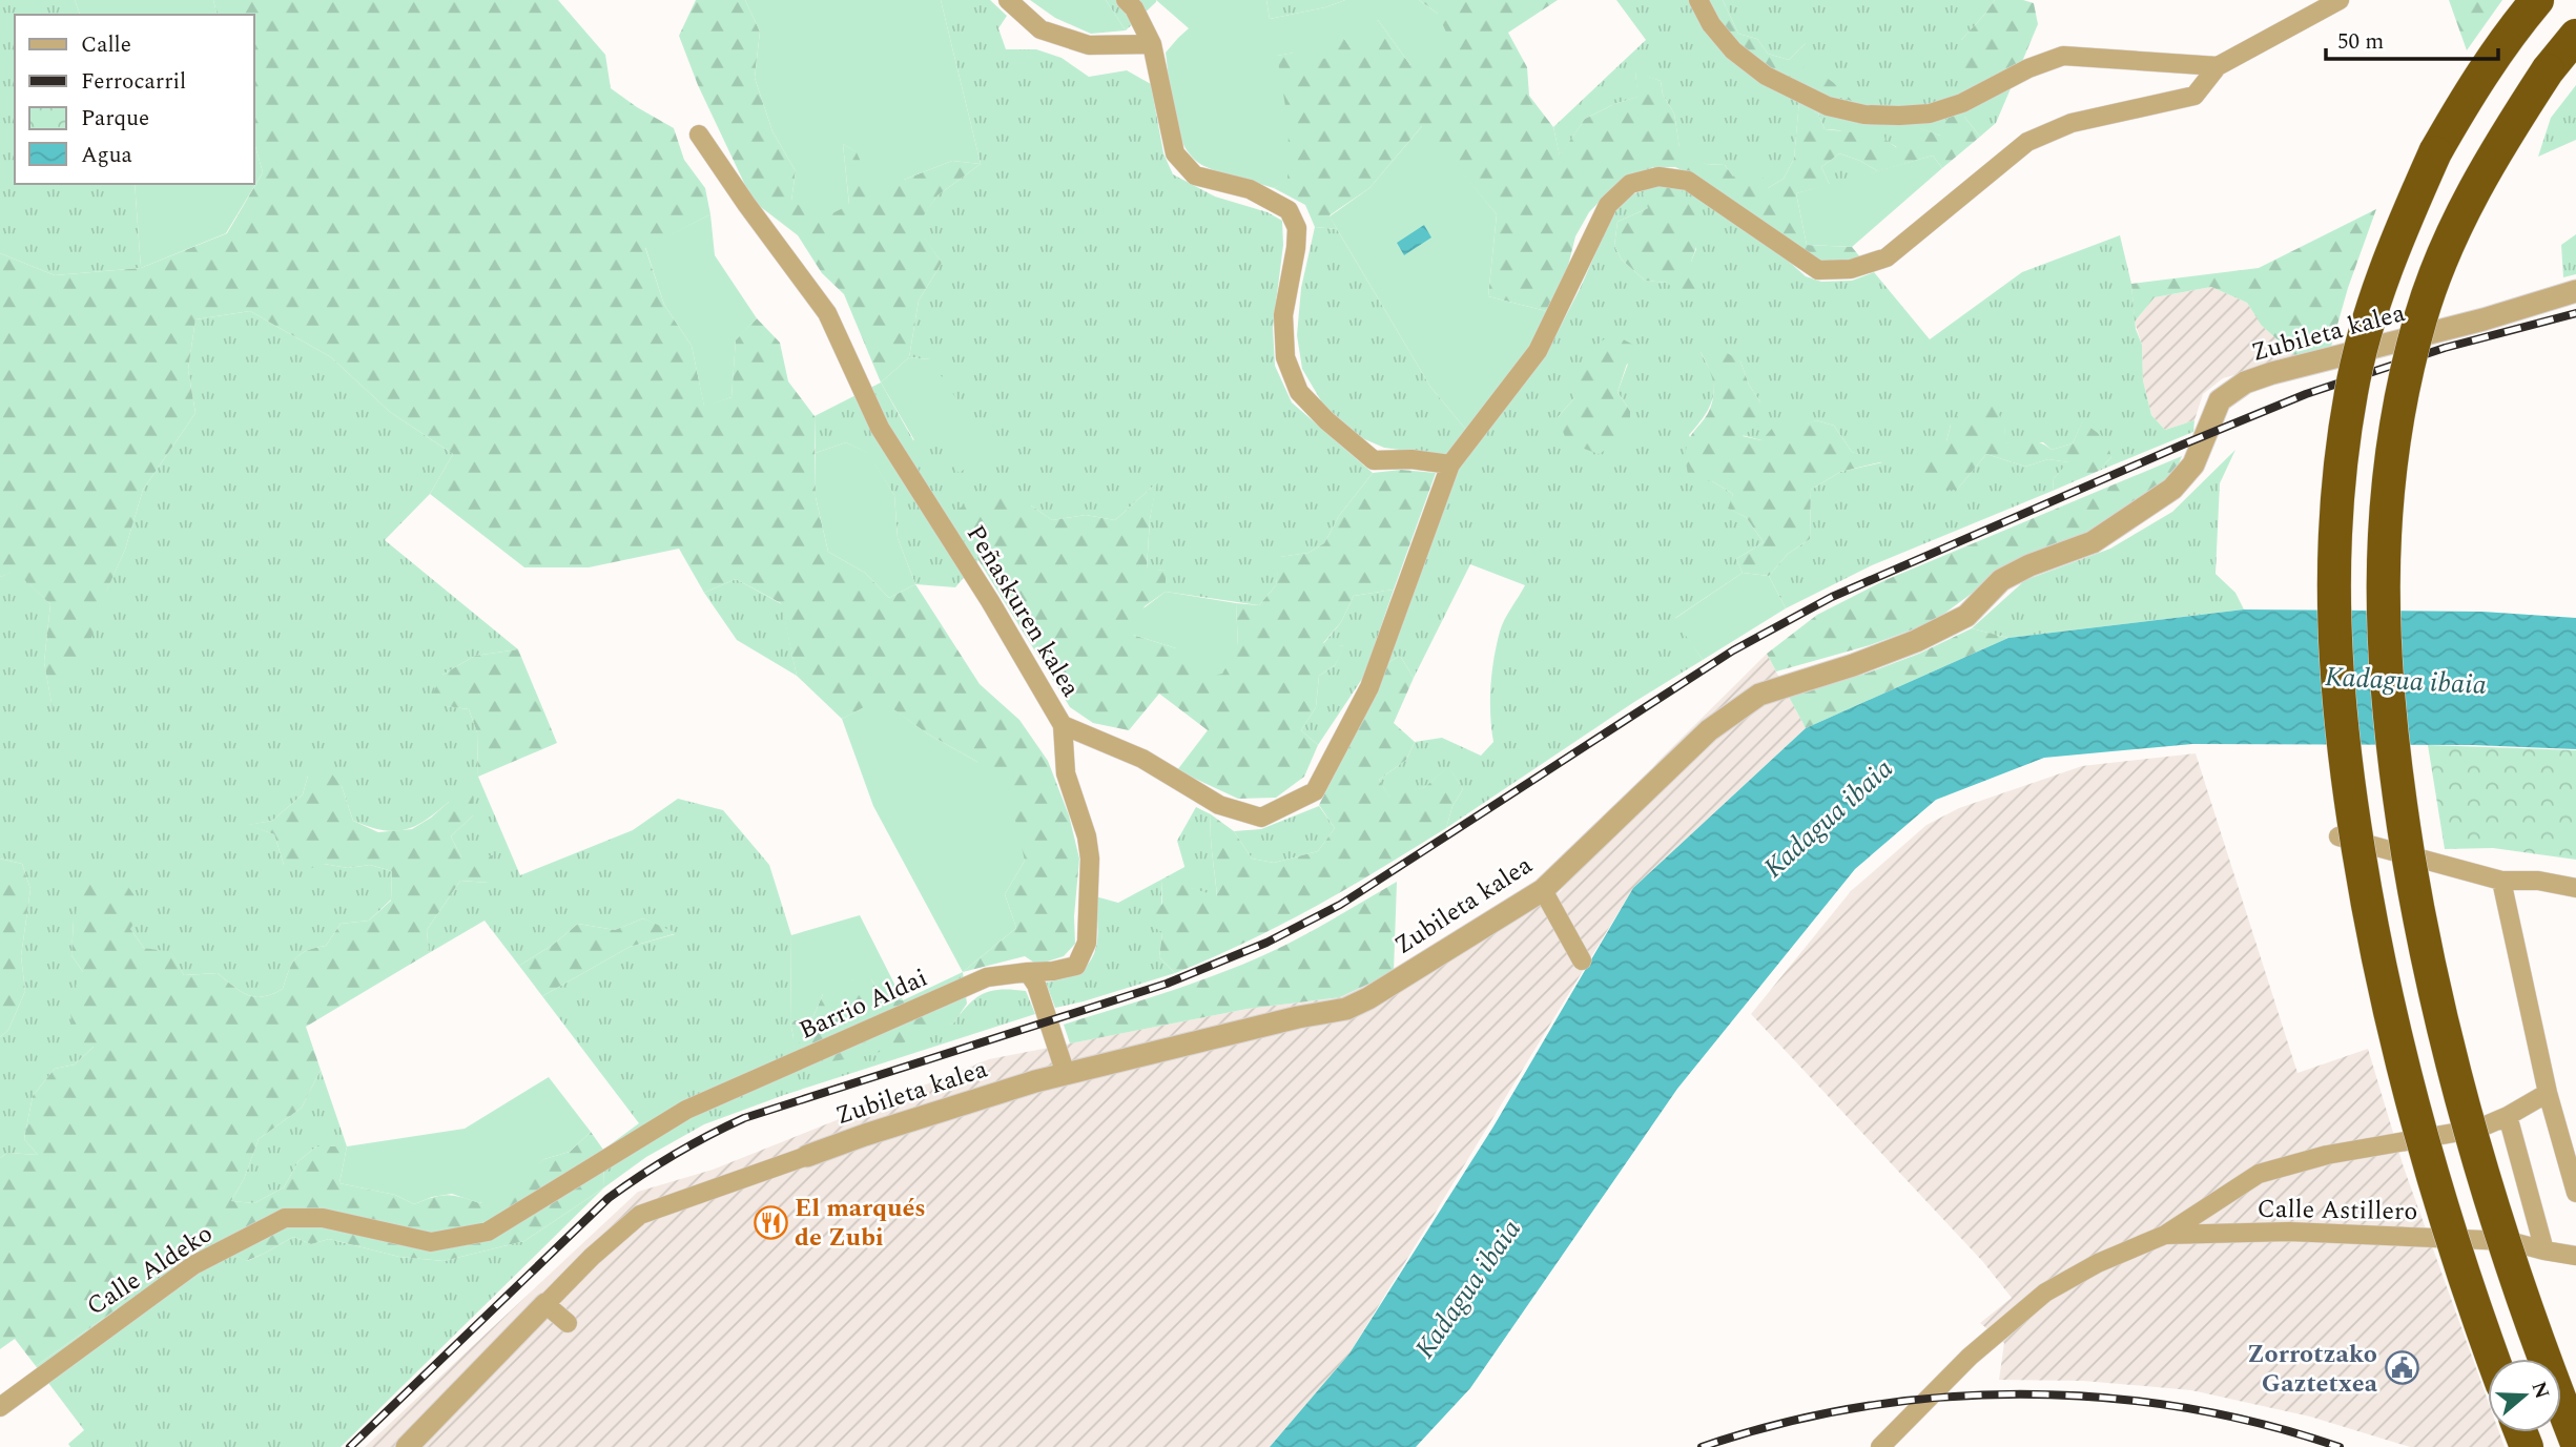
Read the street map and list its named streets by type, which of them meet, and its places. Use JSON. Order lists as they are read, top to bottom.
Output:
{
  "streets": {
    "street": [
      "Zubileta kalea",
      "Peñaskuren kalea",
      "Barrio Aldai",
      "Calle Astillero",
      "Calle Aldeko"
    ]
  },
  "crossings": [
    ["Peñaskuren kalea", "Barrio Aldai"],
    ["Barrio Aldai", "Calle Aldeko"]
  ],
  "water": ["Kadagua ibaia"],
  "places": {
    "restaurant": ["El marqués de Zubi"],
    "public building": ["Zorrotzako Gaztetxea"]
  },
  "legend": [
    "Calle",
    "Ferrocarril",
    "Parque",
    "Agua"
  ],
  "scale_bar": "50 m",
  "north": "right"
}
